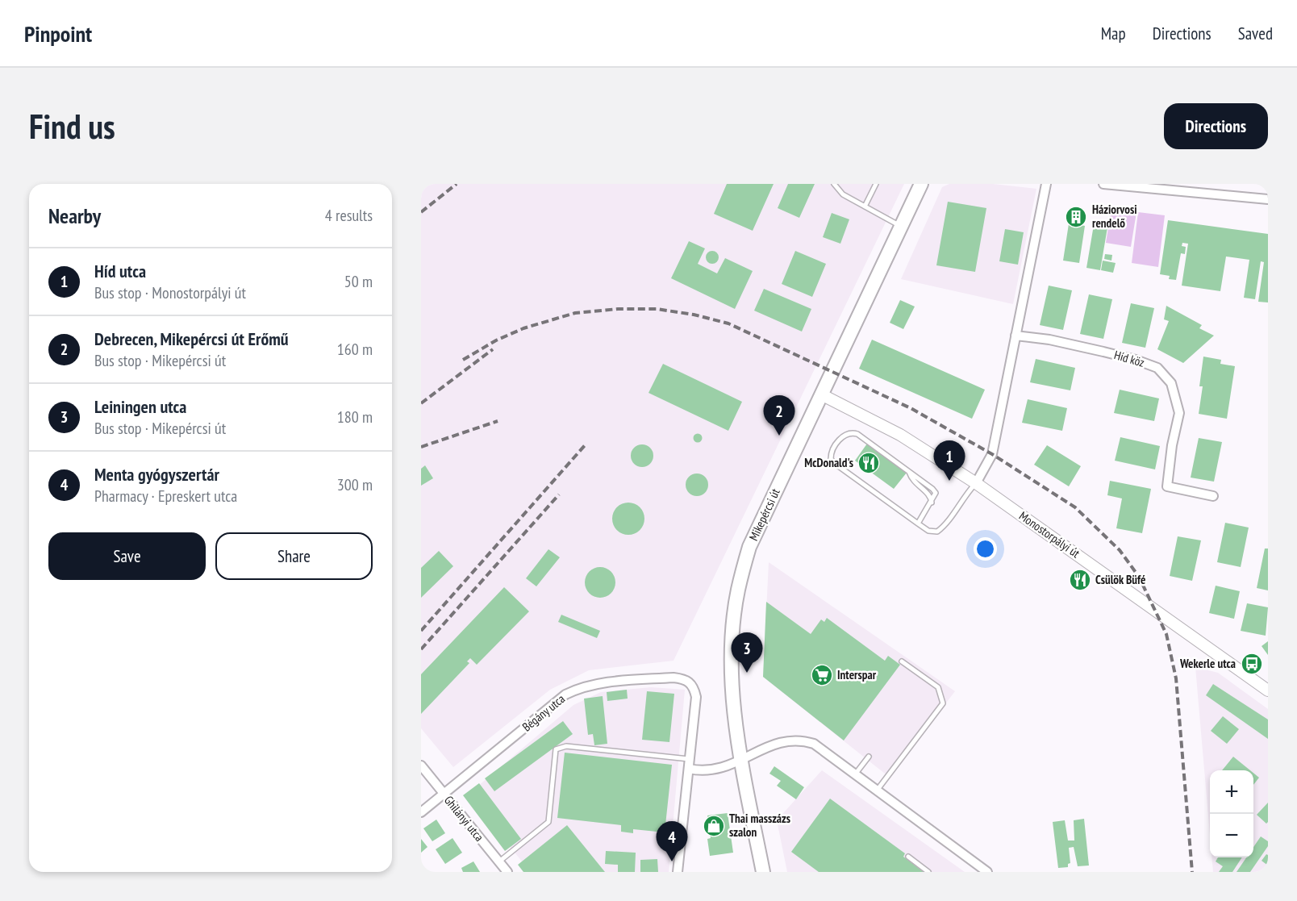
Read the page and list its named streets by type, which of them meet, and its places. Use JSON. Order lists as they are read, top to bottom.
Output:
{
  "streets": {
    "main road": ["Mikepércsi út"],
    "street": [
      "Híd köz",
      "Monostorpályi út",
      "Bégány utca",
      "Ghilányi utca"
    ]
  },
  "crossings": [
    ["Mikepércsi út", "Monostorpályi út"],
    ["Bégány utca", "Ghilányi utca"]
  ],
  "places": {
    "building": ["Háziorvosi rendelő"],
    "restaurant": ["McDonald's", "Csülök Büfé"],
    "bus stop": ["Wekerle utca"],
    "supermarket": ["Interspar"],
    "shop": ["Thai masszázs szalon"]
  },
  "page": {
    "header": "Pinpoint",
    "nav": ["Map", "Directions", "Saved"],
    "buttons": [
      "Directions",
      ["Save", "Share"]
    ],
    "title": "Find us",
    "heading": ["Nearby", "4 results"],
    "list": [
      {
        "mark": "1",
        "name": "Híd utca",
        "note": "Bus stop · Monostorpályi út",
        "value": "50 m"
      },
      {
        "mark": "2",
        "name": "Debrecen, Mikepércsi út Erőmű",
        "note": "Bus stop · Mikepércsi út",
        "value": "160 m"
      },
      {
        "mark": "3",
        "name": "Leiningen utca",
        "note": "Bus stop · Mikepércsi út",
        "value": "180 m"
      },
      {
        "mark": "4",
        "name": "Menta gyógyszertár",
        "note": "Pharmacy · Epreskert utca",
        "value": "300 m"
      }
    ],
    "pins": [
      "2",
      "1",
      "3",
      "4"
    ],
    "map_buttons": ["+", "−"]
  }
}
